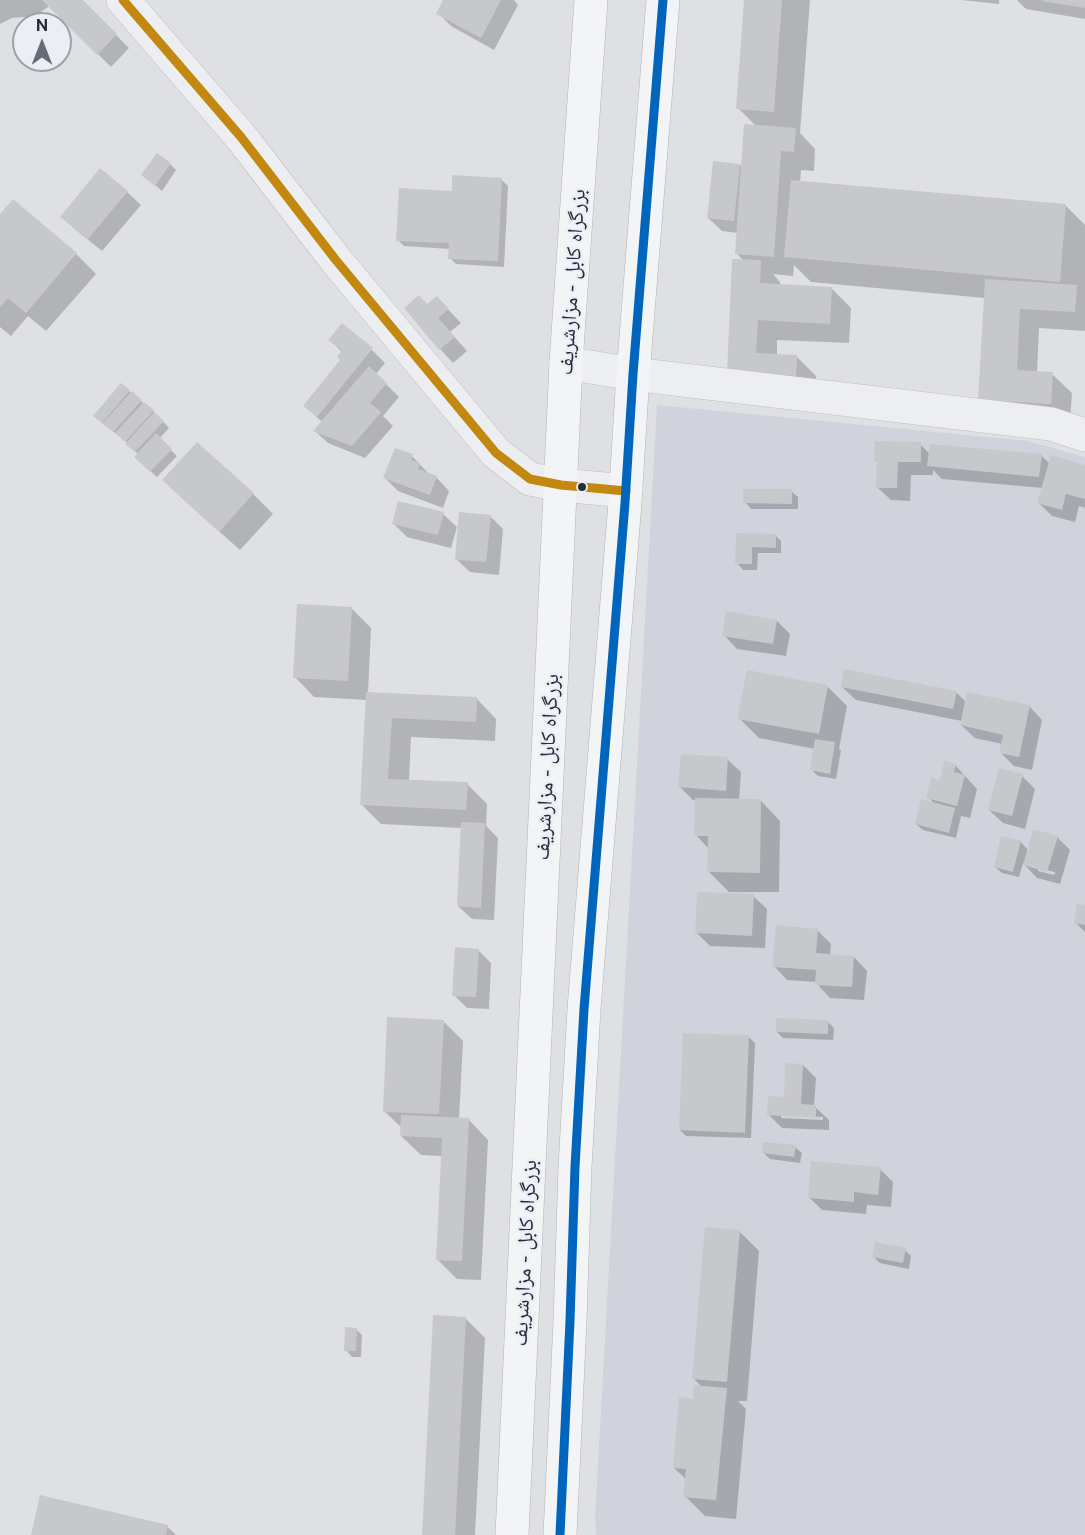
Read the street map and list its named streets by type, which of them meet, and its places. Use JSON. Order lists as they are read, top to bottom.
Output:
{
  "streets": {
    "highway": ["بزرگراه کابل - مزارشریف"]
  },
  "north": "top"
}
